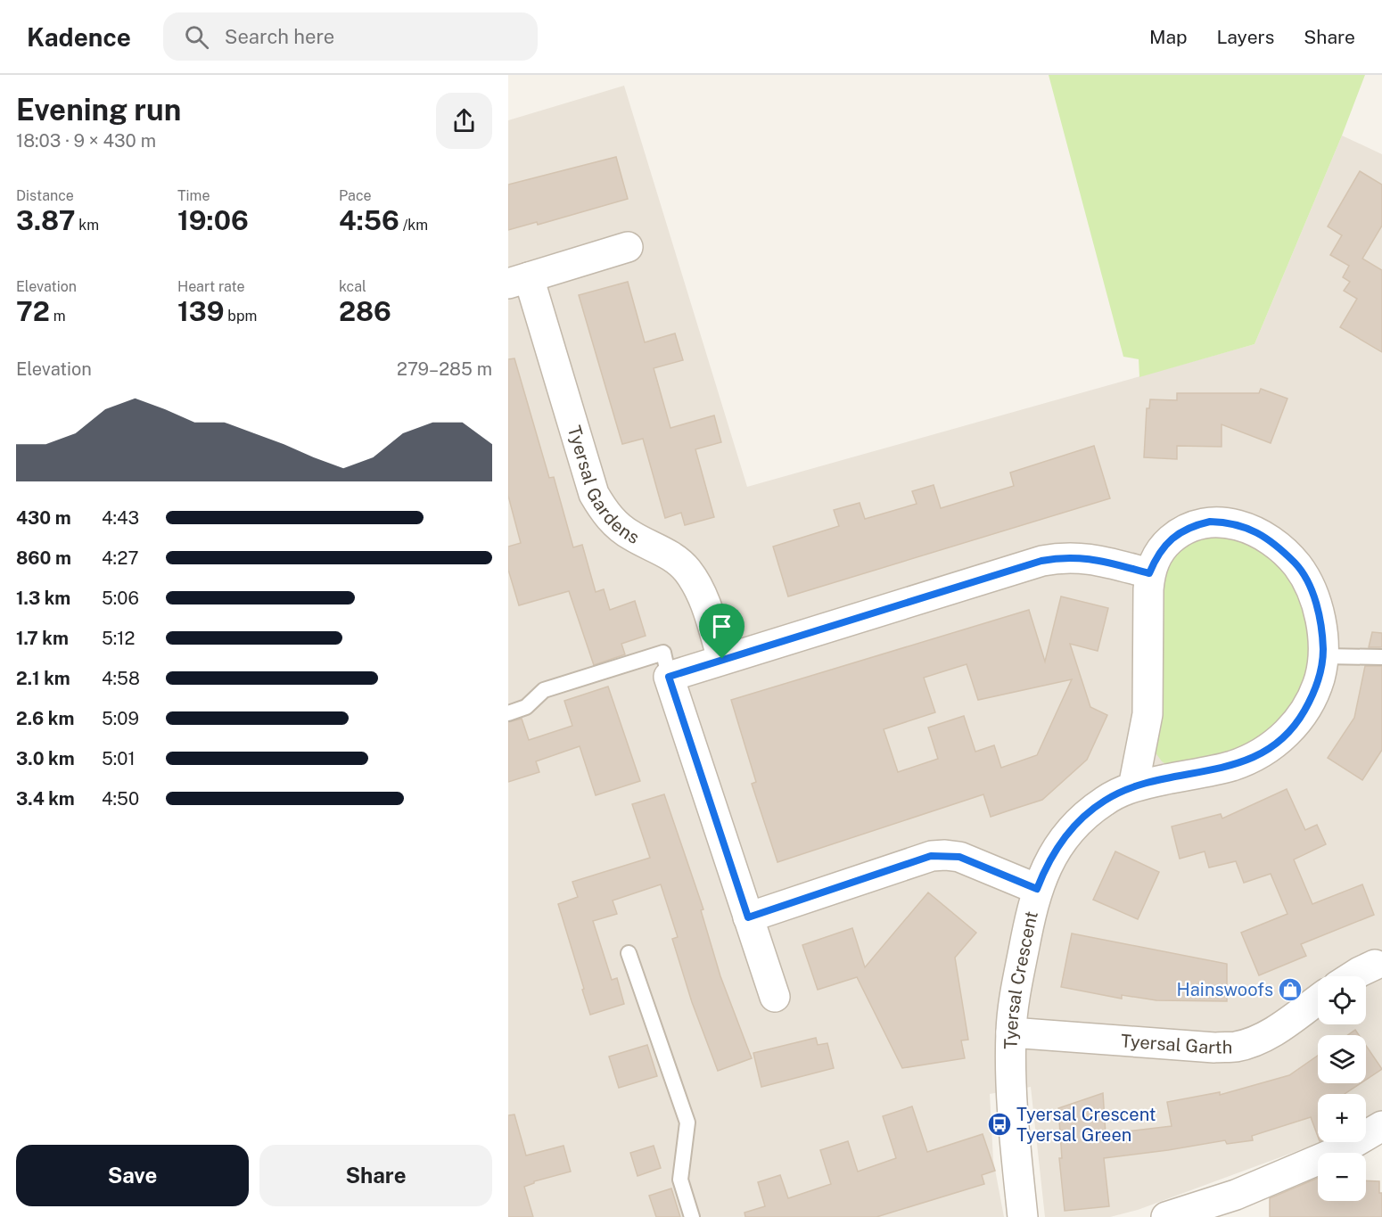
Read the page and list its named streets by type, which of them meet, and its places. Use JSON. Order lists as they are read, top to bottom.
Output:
{
  "streets": {
    "street": ["Tyersal Gardens", "Tyersal Crescent", "Tyersal Garth"]
  },
  "crossings": [
    ["Tyersal Crescent", "Tyersal Garth"]
  ],
  "places": {
    "shop": ["Hainswoofs"],
    "bus stop": ["Tyersal Crescent Tyersal Green"]
  },
  "page": {
    "header": "Kadence",
    "search": "Search here",
    "nav": ["Map", "Layers", "Share"],
    "heading": ["Evening run", "18:03 · 9 × 430 m"],
    "stats": [
      ["Distance", "3.87 km"],
      ["Time", "19:06"],
      ["Pace", "4:56 /km"],
      ["Elevation", "72 m"],
      ["Heart rate", "139 bpm"],
      ["kcal", "286"]
    ],
    "chart": ["Elevation", "279–285 m"],
    "list": [
      {
        "name": "430 m",
        "note": "4:43"
      },
      {
        "name": "860 m",
        "note": "4:27"
      },
      {
        "name": "1.3 km",
        "note": "5:06"
      },
      {
        "name": "1.7 km",
        "note": "5:12"
      },
      {
        "name": "2.1 km",
        "note": "4:58"
      },
      {
        "name": "2.6 km",
        "note": "5:09"
      },
      {
        "name": "3.0 km",
        "note": "5:01"
      },
      {
        "name": "3.4 km",
        "note": "4:50"
      }
    ],
    "map_buttons": ["+", "−"],
    "buttons": ["Save", "Share"]
  }
}
